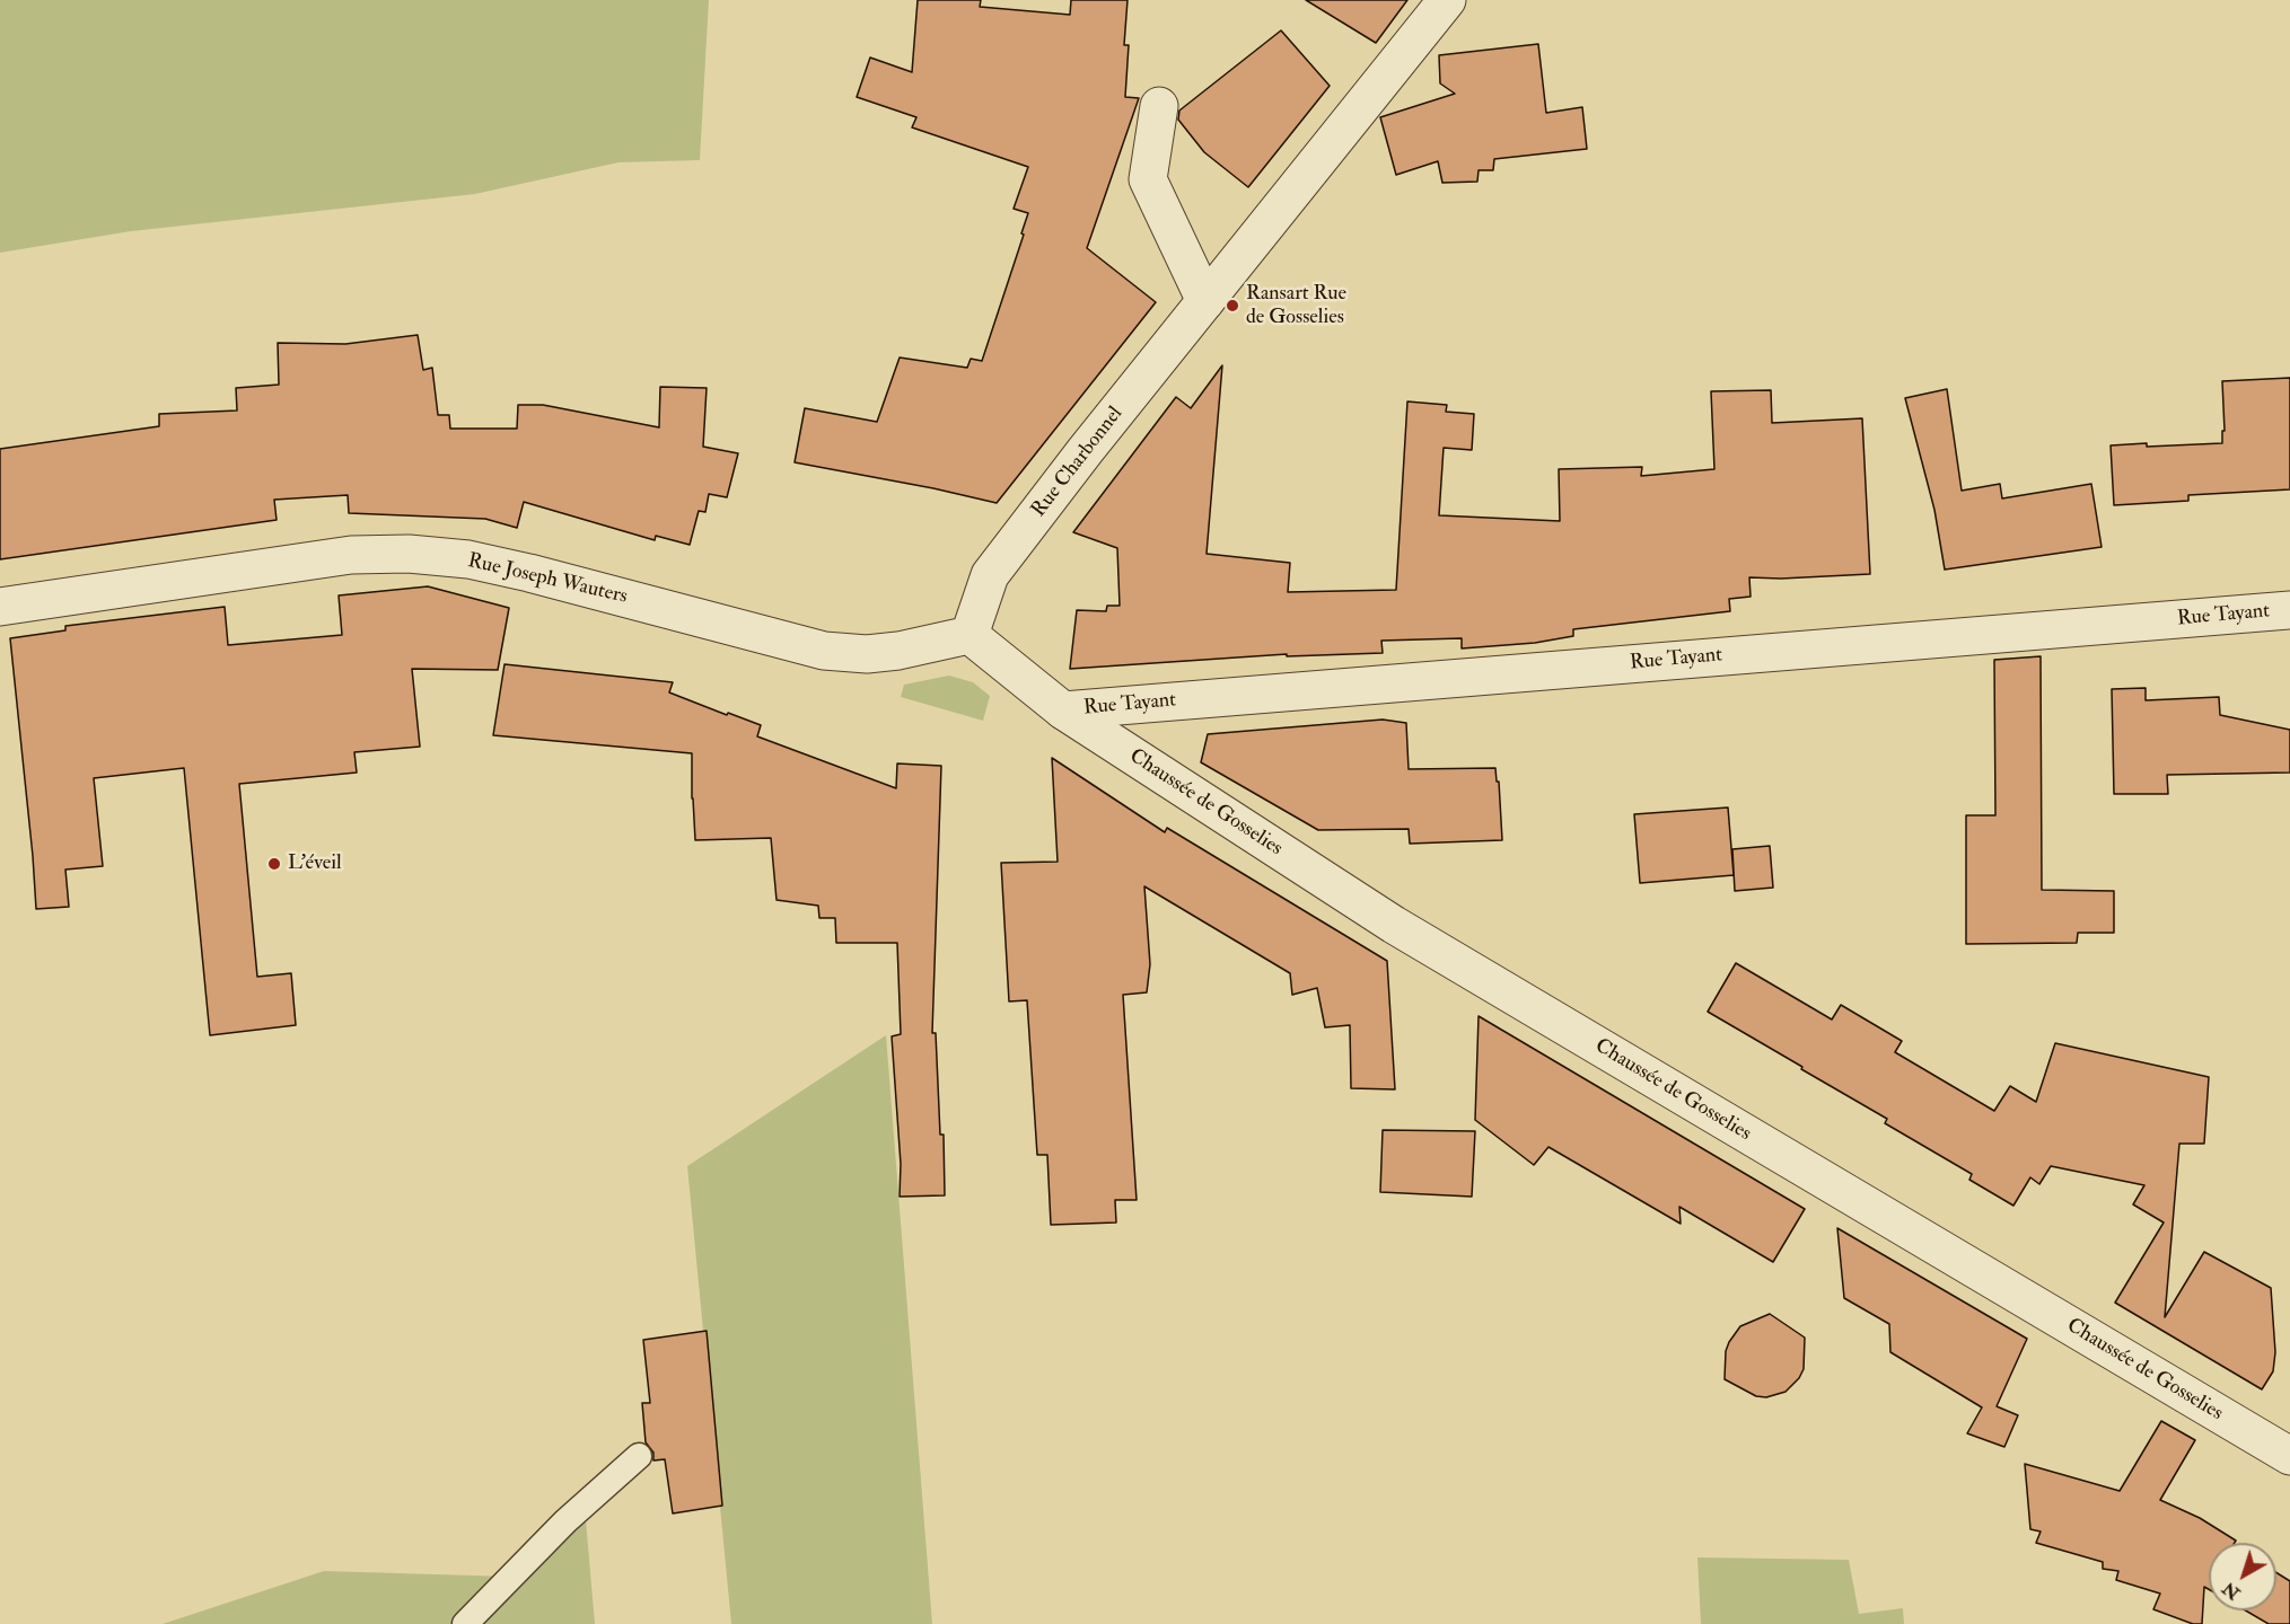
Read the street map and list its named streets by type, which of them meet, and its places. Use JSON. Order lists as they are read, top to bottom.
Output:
{
  "streets": {
    "street": [
      "Rue Charbonnel",
      "Rue Joseph Wauters",
      "Rue Tayant",
      "Chaussée de Gosselies"
    ]
  },
  "crossings": [
    ["Rue Charbonnel", "Rue Joseph Wauters"],
    ["Rue Tayant", "Chaussée de Gosselies"]
  ],
  "places": ["Ransart Rue de Gosselies", "L'éveil"],
  "north": "bottom left"
}
